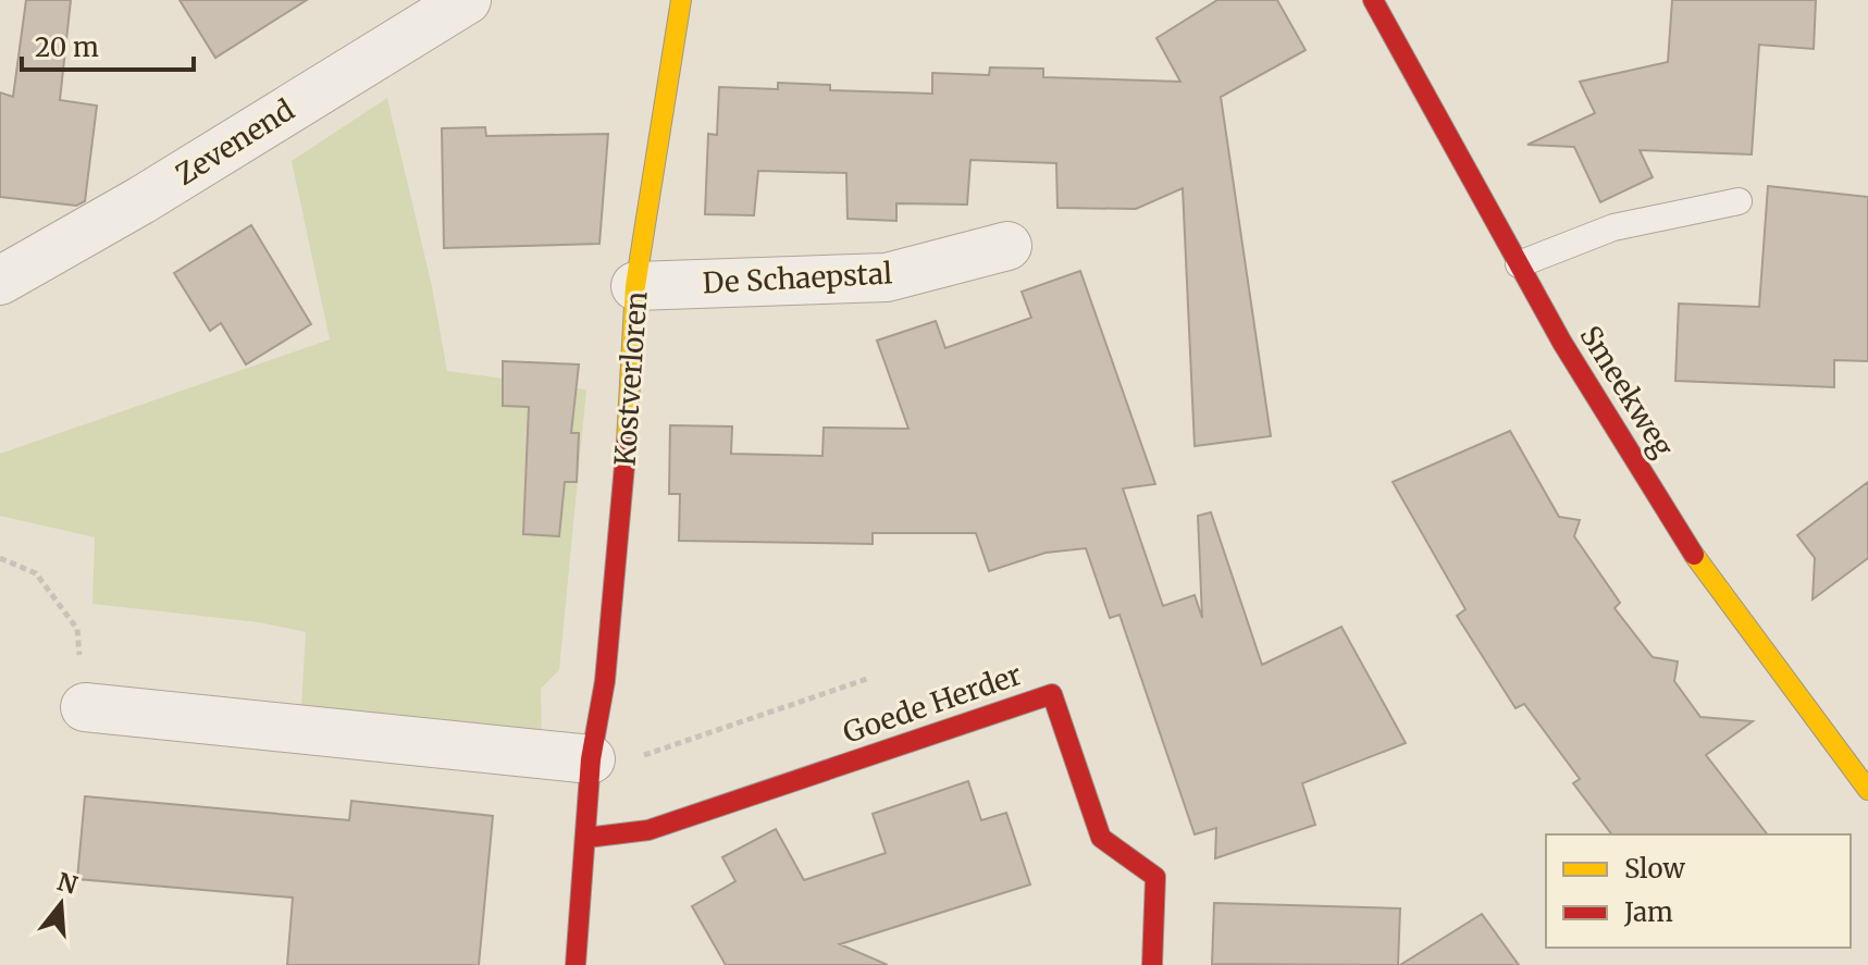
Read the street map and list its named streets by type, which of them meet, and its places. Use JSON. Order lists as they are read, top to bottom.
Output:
{
  "streets": {
    "street": [
      "Zevenend",
      "De Schaepstal",
      "Kostverloren",
      "Smeekweg",
      "Goede Herder"
    ]
  },
  "crossings": [
    ["De Schaepstal", "Kostverloren"],
    ["Kostverloren", "Goede Herder"]
  ],
  "legend": ["Slow", "Jam"],
  "scale_bar": "20 m",
  "north": "top"
}
